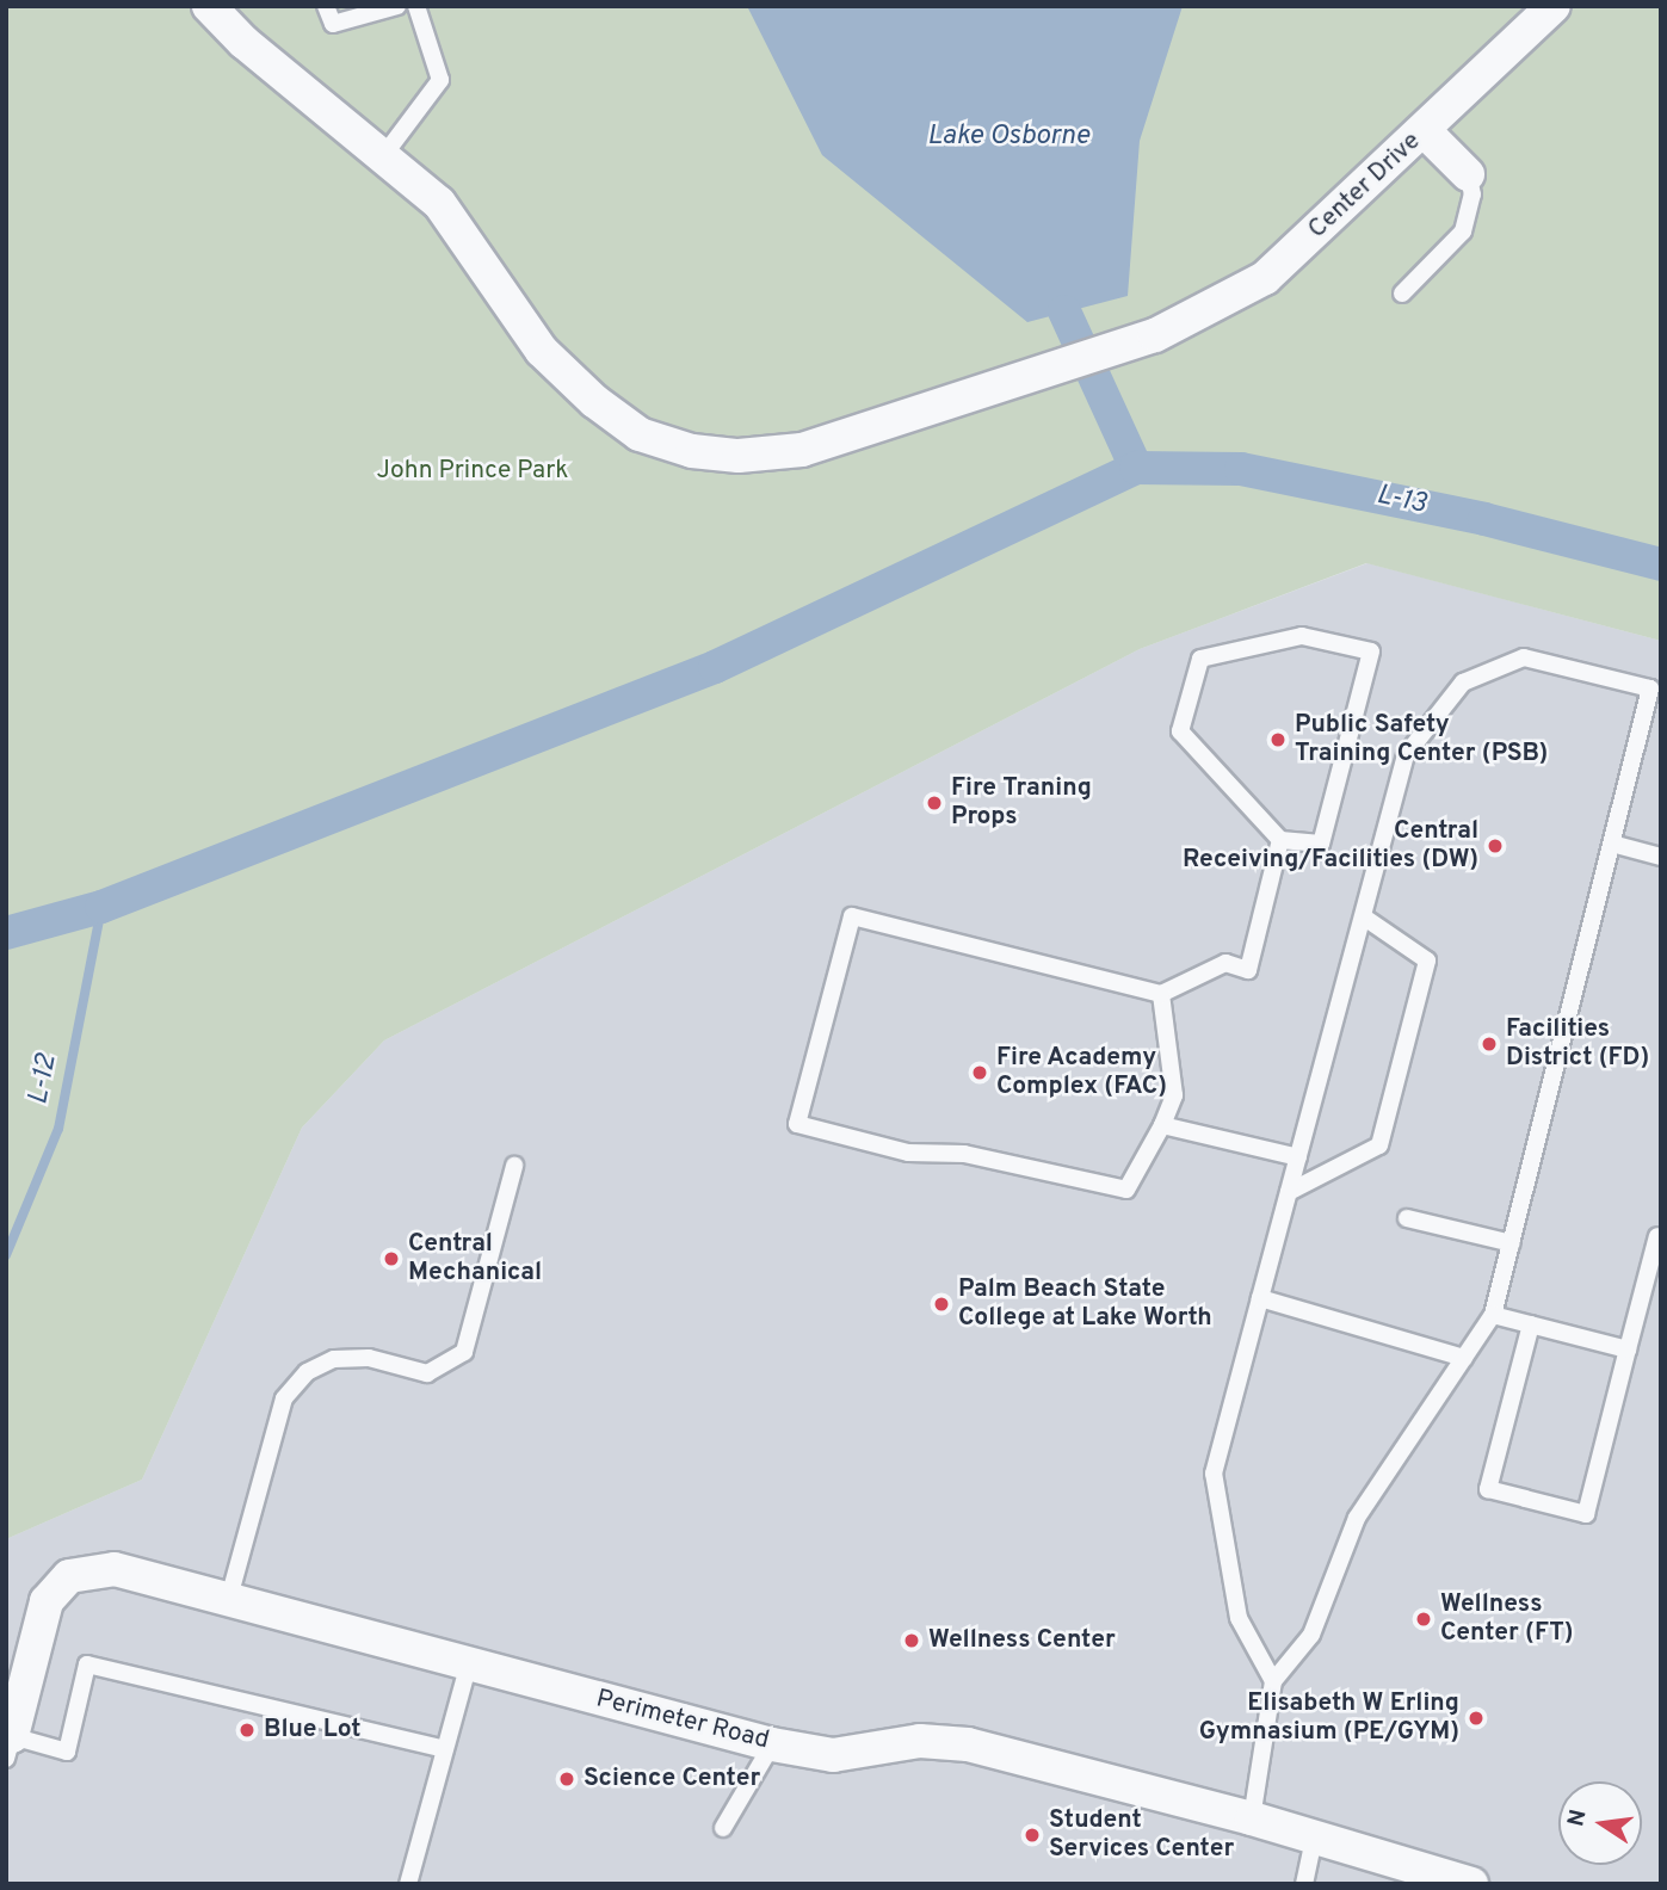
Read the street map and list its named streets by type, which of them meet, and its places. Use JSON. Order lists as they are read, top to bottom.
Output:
{
  "streets": {
    "street": ["Center Drive", "Perimeter Road"]
  },
  "water": ["Lake Osborne", "L-13", "L-12"],
  "parks": ["John Prince Park"],
  "places": [
    "Public Safety Training Center (PSB)",
    "Fire Traning Props",
    "Central Receiving/Facilities (DW)",
    "Facilities District (FD)",
    "Fire Academy Complex (FAC)",
    "Central Mechanical",
    "Palm Beach State College at Lake Worth",
    "Wellness Center (FT)",
    "Wellness Center",
    "Elisabeth W Erling Gymnasium (PE/GYM)",
    "Blue Lot",
    "Science Center",
    "Student Services Center"
  ],
  "north": "left"
}
